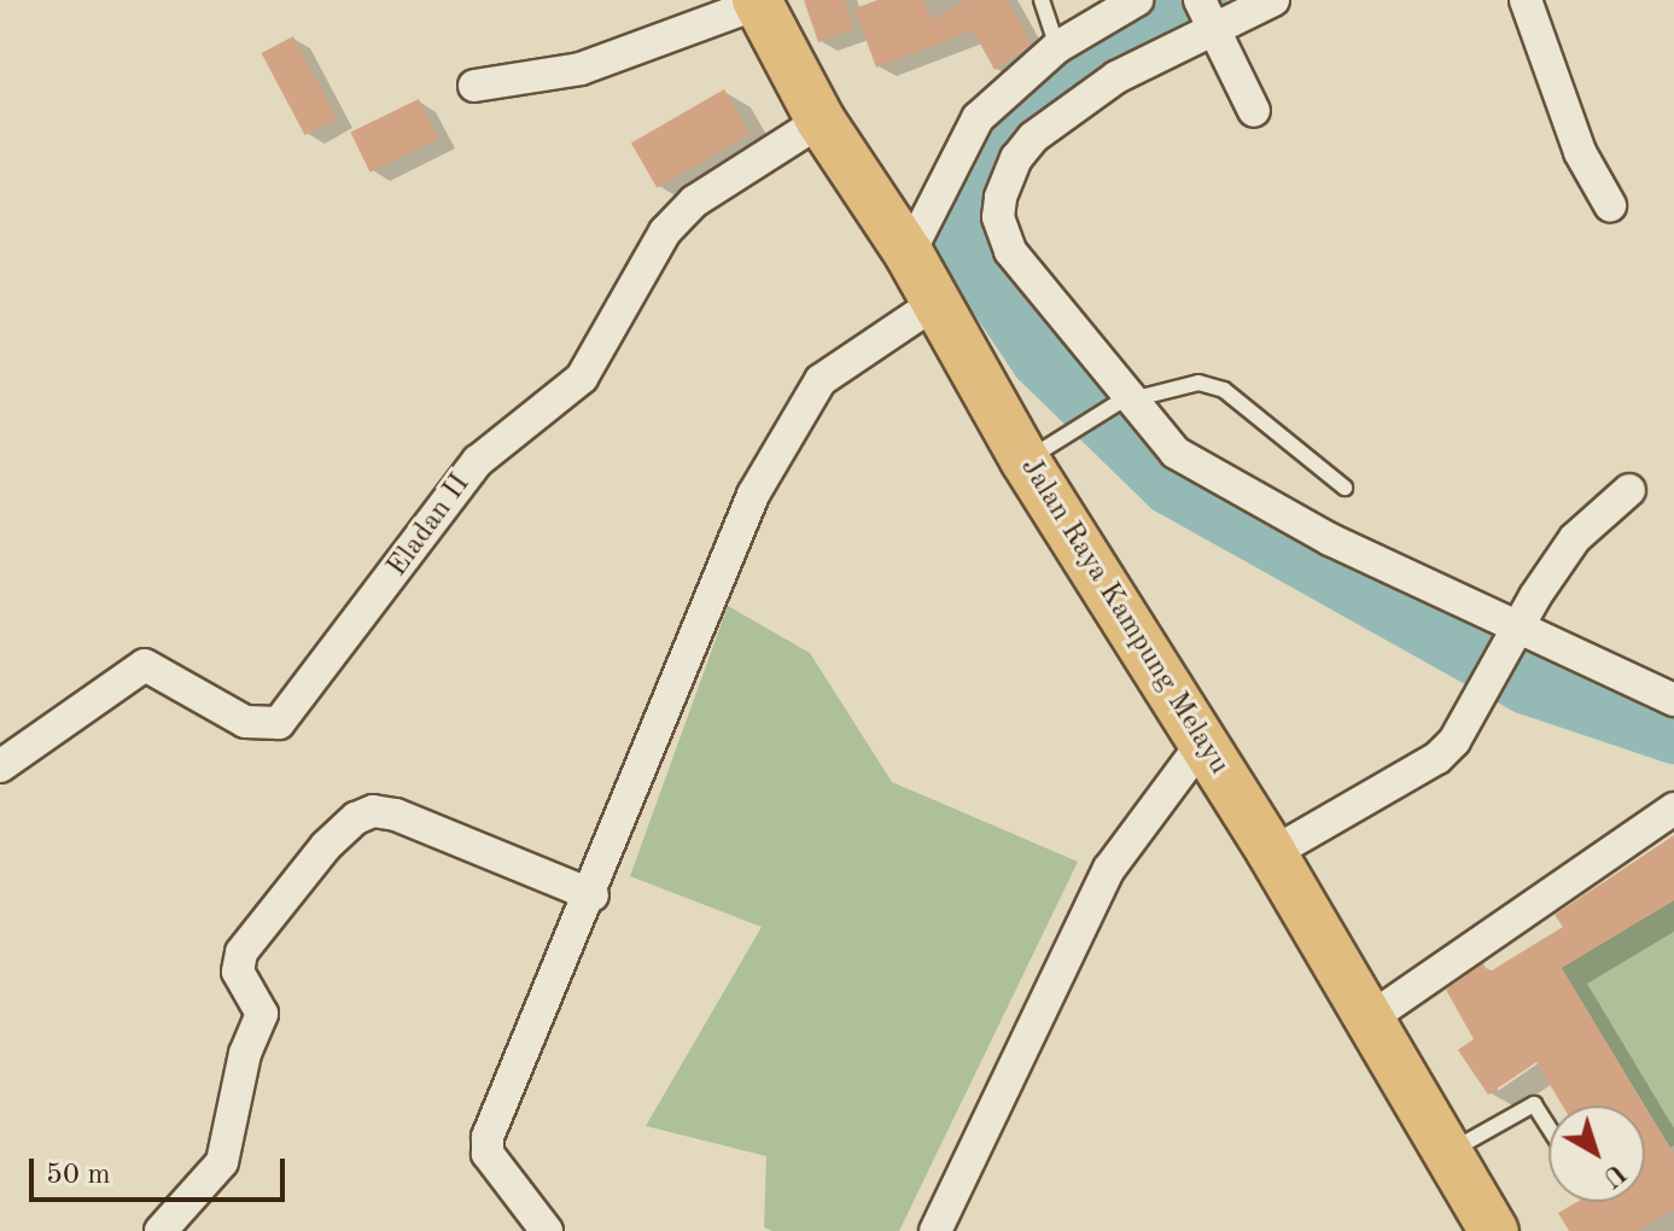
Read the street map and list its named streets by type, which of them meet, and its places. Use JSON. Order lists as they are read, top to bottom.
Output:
{
  "streets": {
    "main road": ["Jalan Raya Kampung Melayu"],
    "street": ["Eladan II"]
  },
  "crossings": [
    ["Eladan II", "Jalan Raya Kampung Melayu"]
  ],
  "scale_bar": "50 m",
  "north": "bottom right"
}
